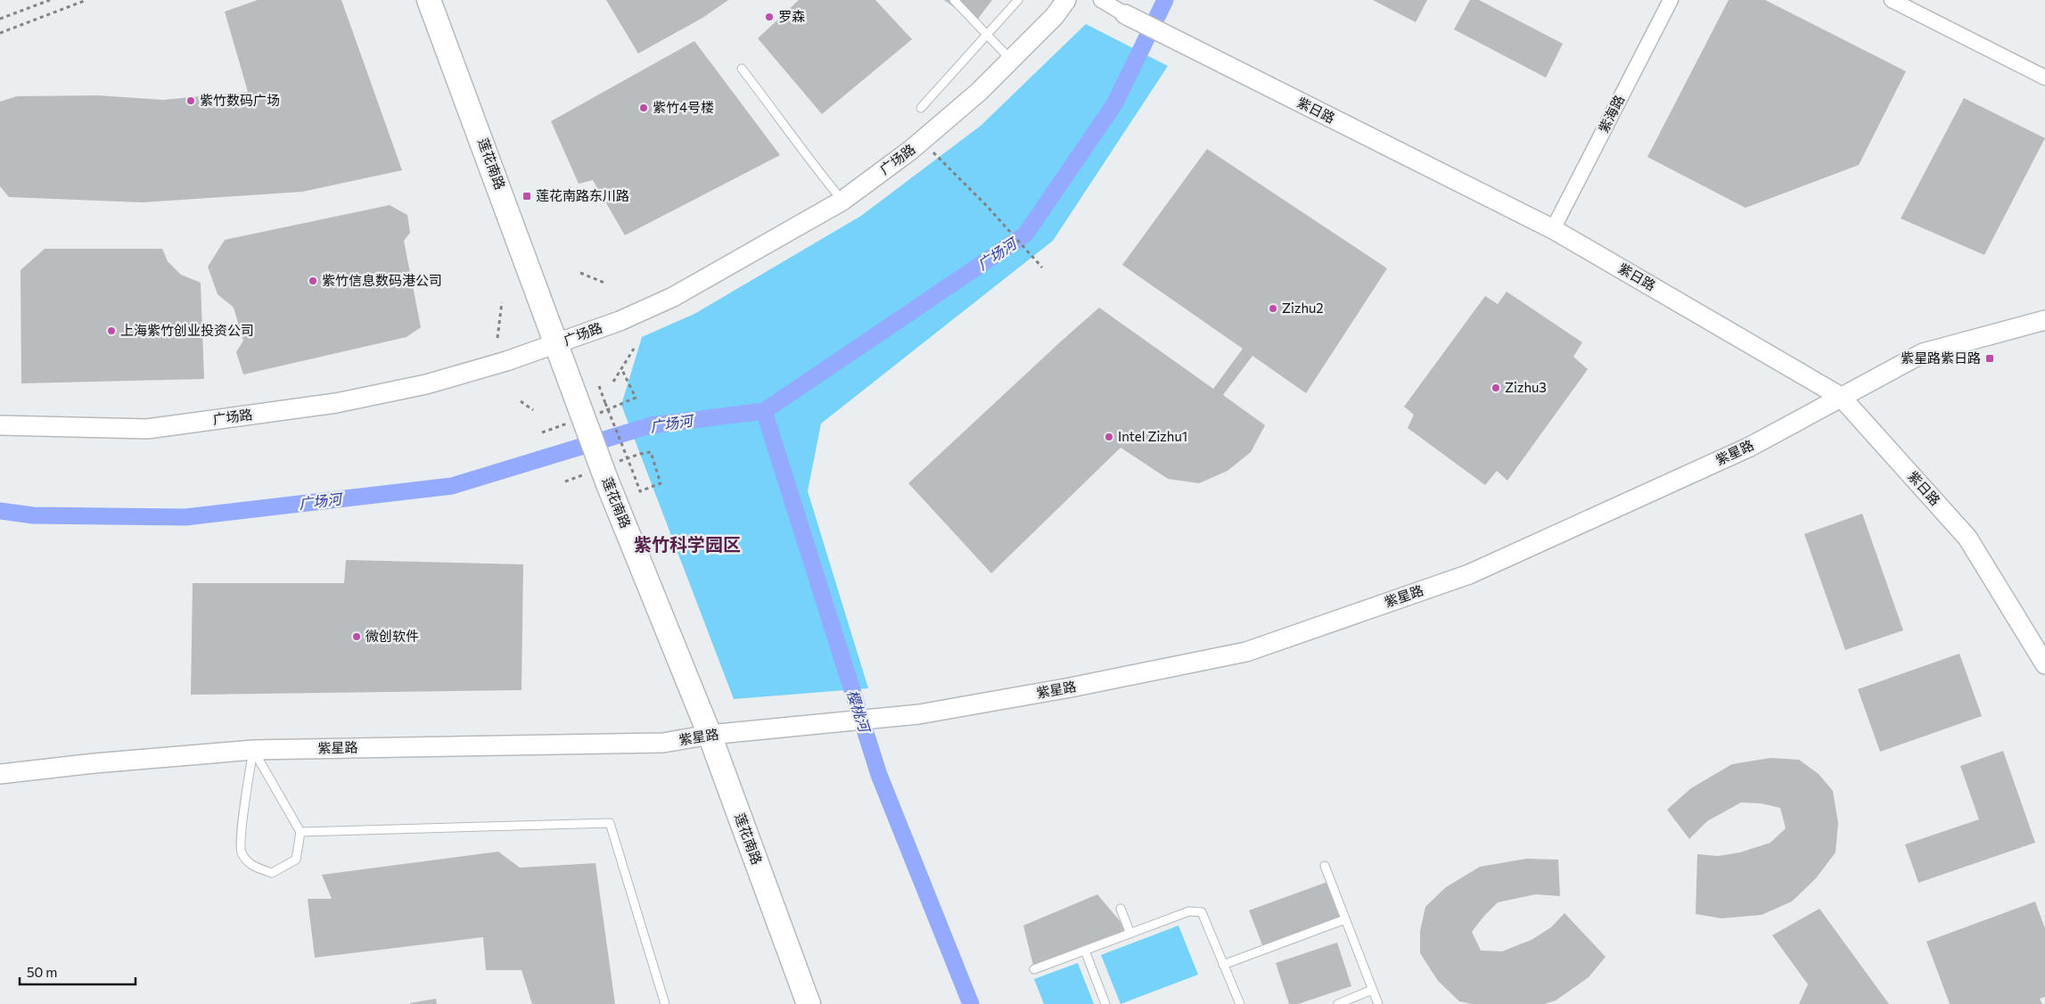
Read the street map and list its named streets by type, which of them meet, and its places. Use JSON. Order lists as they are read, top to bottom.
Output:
{
  "streets": {
    "main road": ["莲花南路"],
    "street": [
      "紫日路",
      "紫海路",
      "广场路",
      "紫星路"
    ]
  },
  "crossings": [
    ["紫日路", "紫海路"],
    ["紫日路", "紫星路"],
    ["广场路", "莲花南路"],
    ["莲花南路", "紫星路"]
  ],
  "districts": ["紫竹科学园区"],
  "water": ["广场河", "樱桃河"],
  "places": {
    "other": [
      "罗森",
      "紫竹数码广场",
      "紫竹4号楼",
      "紫竹信息数码港公司",
      "Zizhu2",
      "上海紫竹创业投资公司",
      "Zizhu3",
      "Intel Zizhu1",
      "微创软件"
    ],
    "transit": ["莲花南路东川路", "紫星路紫日路"]
  },
  "scale_bar": "50 m"
}
